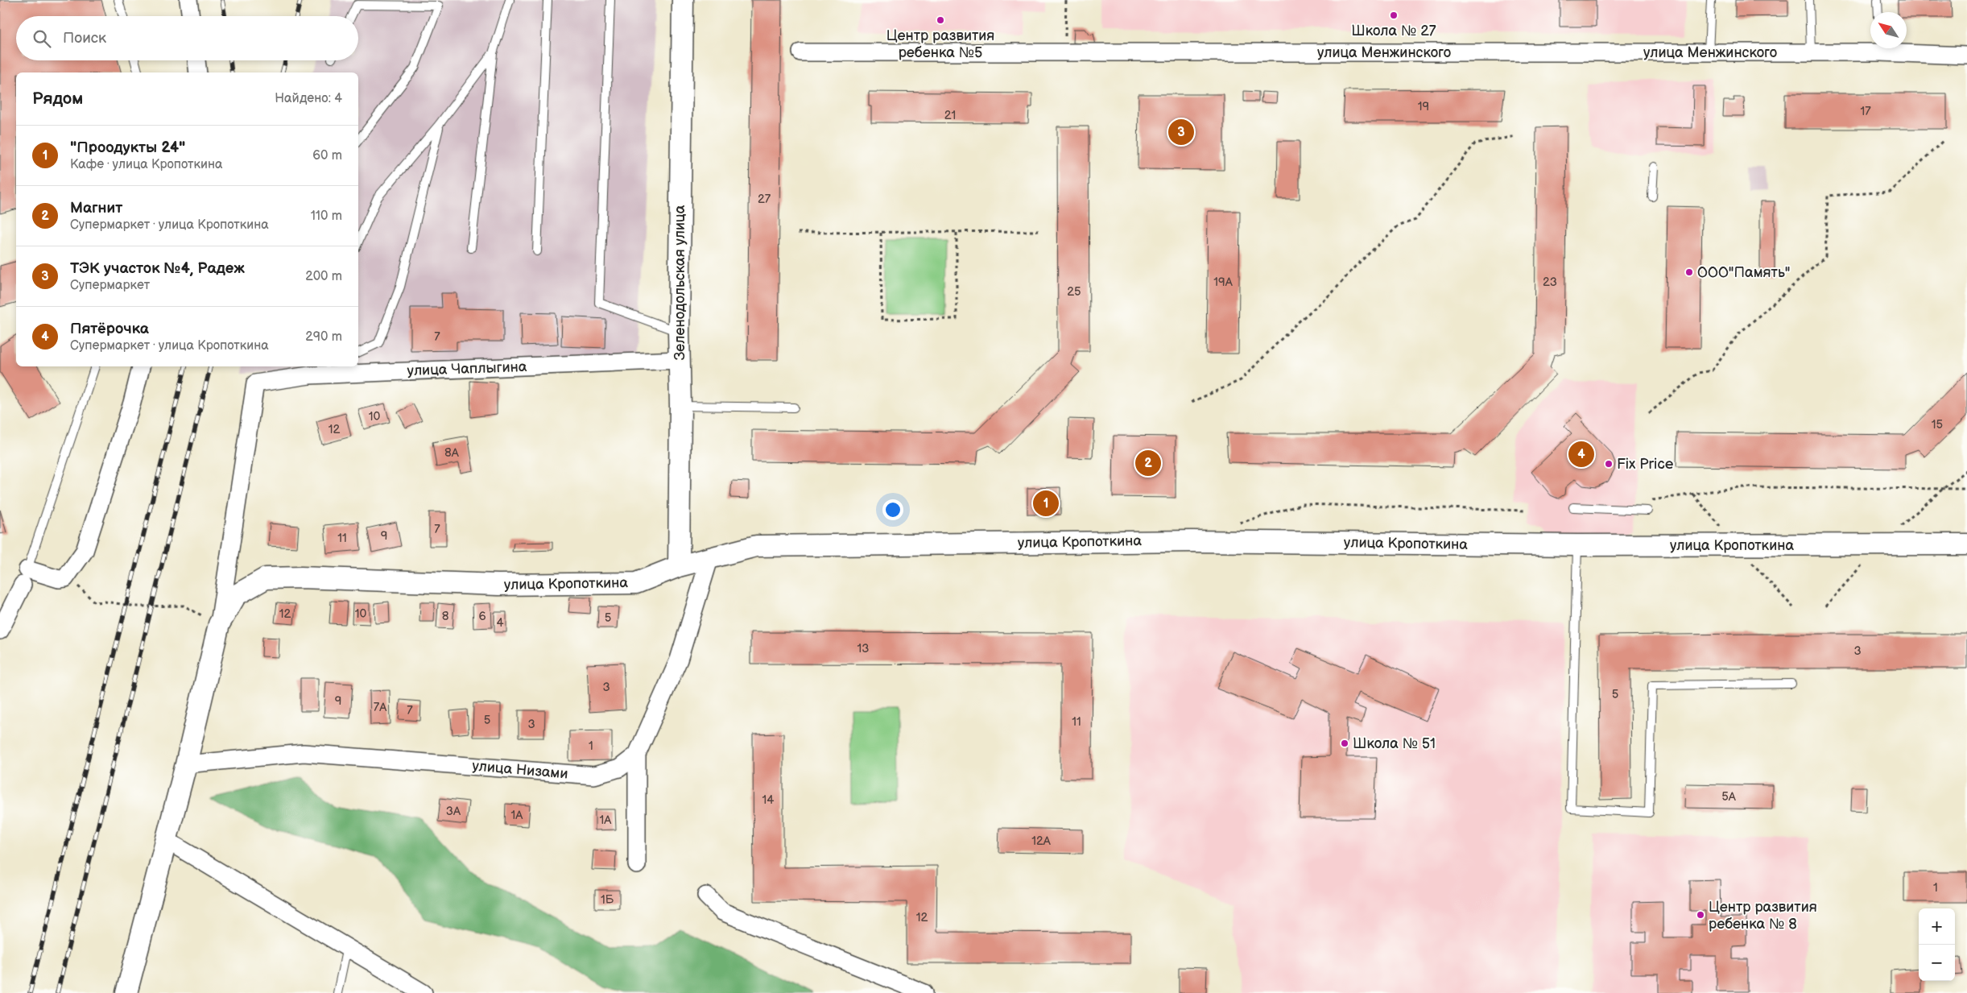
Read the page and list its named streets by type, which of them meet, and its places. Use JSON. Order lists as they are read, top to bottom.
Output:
{
  "streets": {
    "street": [
      "улица Менжинского",
      "Зеленодольская улица",
      "улица Чаплыгина",
      "улица Кропоткина",
      "улица Низами"
    ]
  },
  "crossings": [
    ["Зеленодольская улица", "улица Чаплыгина"],
    ["Зеленодольская улица", "улица Кропоткина"],
    ["улица Чаплыгина", "улица Кропоткина"],
    ["улица Кропоткина", "улица Низами"]
  ],
  "places": [
    "Школа № 27",
    "Центр развития ребенка №5",
    "ООО\"Память\"",
    "Fix Price",
    "Школа № 51",
    "Центр развития ребенка № 8"
  ],
  "house_numbers": [
    "19",
    "17",
    "21",
    "27",
    "19А",
    "23",
    "25",
    "7",
    "10",
    "15",
    "12",
    "8А",
    "7",
    "9",
    "11",
    "12",
    "10",
    "8",
    "6",
    "5",
    "4",
    "13",
    "3",
    "3",
    "5",
    "9",
    "7А",
    "7",
    "5",
    "11",
    "3",
    "1",
    "5А",
    "14",
    "3А",
    "1А",
    "1А",
    "12А",
    "1",
    "1Б",
    "12"
  ],
  "north": "top left",
  "page": {
    "search": "Поиск",
    "heading": ["Рядом", "Найдено: 4"],
    "pins": [
      "3",
      "4",
      "2",
      "1"
    ],
    "list": [
      {
        "mark": "1",
        "name": "\"Проодукты 24\"",
        "note": "Кафе · улица Кропоткина",
        "value": "60 m"
      },
      {
        "mark": "2",
        "name": "Магнит",
        "note": "Супермаркет · улица Кропоткина",
        "value": "110 m"
      },
      {
        "mark": "3",
        "name": "ТЭК участок №4, Радеж",
        "note": "Супермаркет",
        "value": "200 m"
      },
      {
        "mark": "4",
        "name": "Пятёрочка",
        "note": "Супермаркет · улица Кропоткина",
        "value": "290 m"
      }
    ],
    "map_buttons": ["+", "−"]
  }
}
